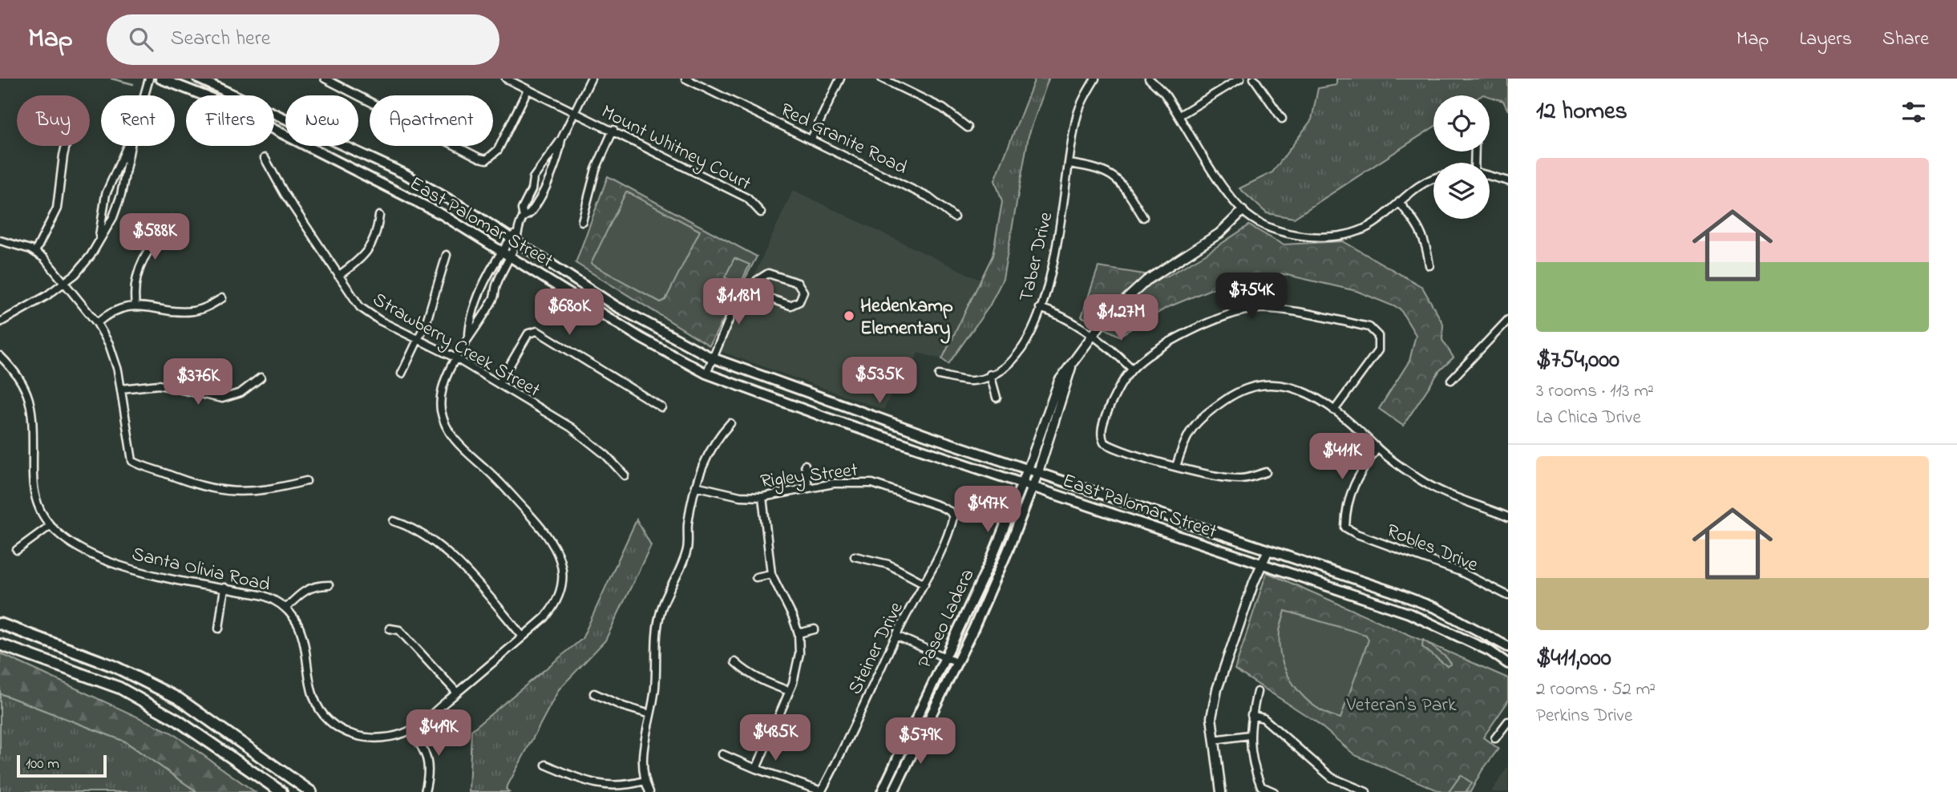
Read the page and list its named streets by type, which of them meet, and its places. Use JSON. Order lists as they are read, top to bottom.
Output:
{
  "streets": {
    "main road": ["East Palomar Street", "Paseo Ladera"],
    "street": [
      "Red Granite Road",
      "Mount Whitney Court",
      "Taber Drive",
      "Strawberry Creek Street",
      "Rigley Street",
      "Robles Drive",
      "Santa Olivia Road",
      "Steiner Drive"
    ]
  },
  "crossings": [
    ["Mount Whitney Court", "Santa Olivia Road"],
    ["East Palomar Street", "Santa Olivia Road"],
    ["East Palomar Street", "Paseo Ladera"],
    ["Strawberry Creek Street", "Santa Olivia Road"],
    ["Rigley Street", "Steiner Drive"]
  ],
  "parks": ["Veteran's Park"],
  "places": ["Hedenkamp Elementary"],
  "scale_bar": "100 m",
  "page": {
    "header": "Map",
    "search": "Search here",
    "nav": ["Map", "Layers", "Share"],
    "heading": "12 homes",
    "chip": [
      "Buy",
      "Rent",
      "Filters",
      "New",
      "Apartment"
    ],
    "list": [
      {
        "name": "$754,000",
        "note": "3 rooms · 113 m² · La Chica Drive"
      },
      {
        "name": "$411,000",
        "note": "2 rooms · 52 m² · Perkins Drive"
      }
    ],
    "price": [
      "$588K",
      "$754K",
      "$1.18M",
      "$680K",
      "$1.27M",
      "$535K",
      "$376K",
      "$411K",
      "$497K",
      "$419K",
      "$485K",
      "$579K"
    ],
    "scale": "100 m"
  }
}
